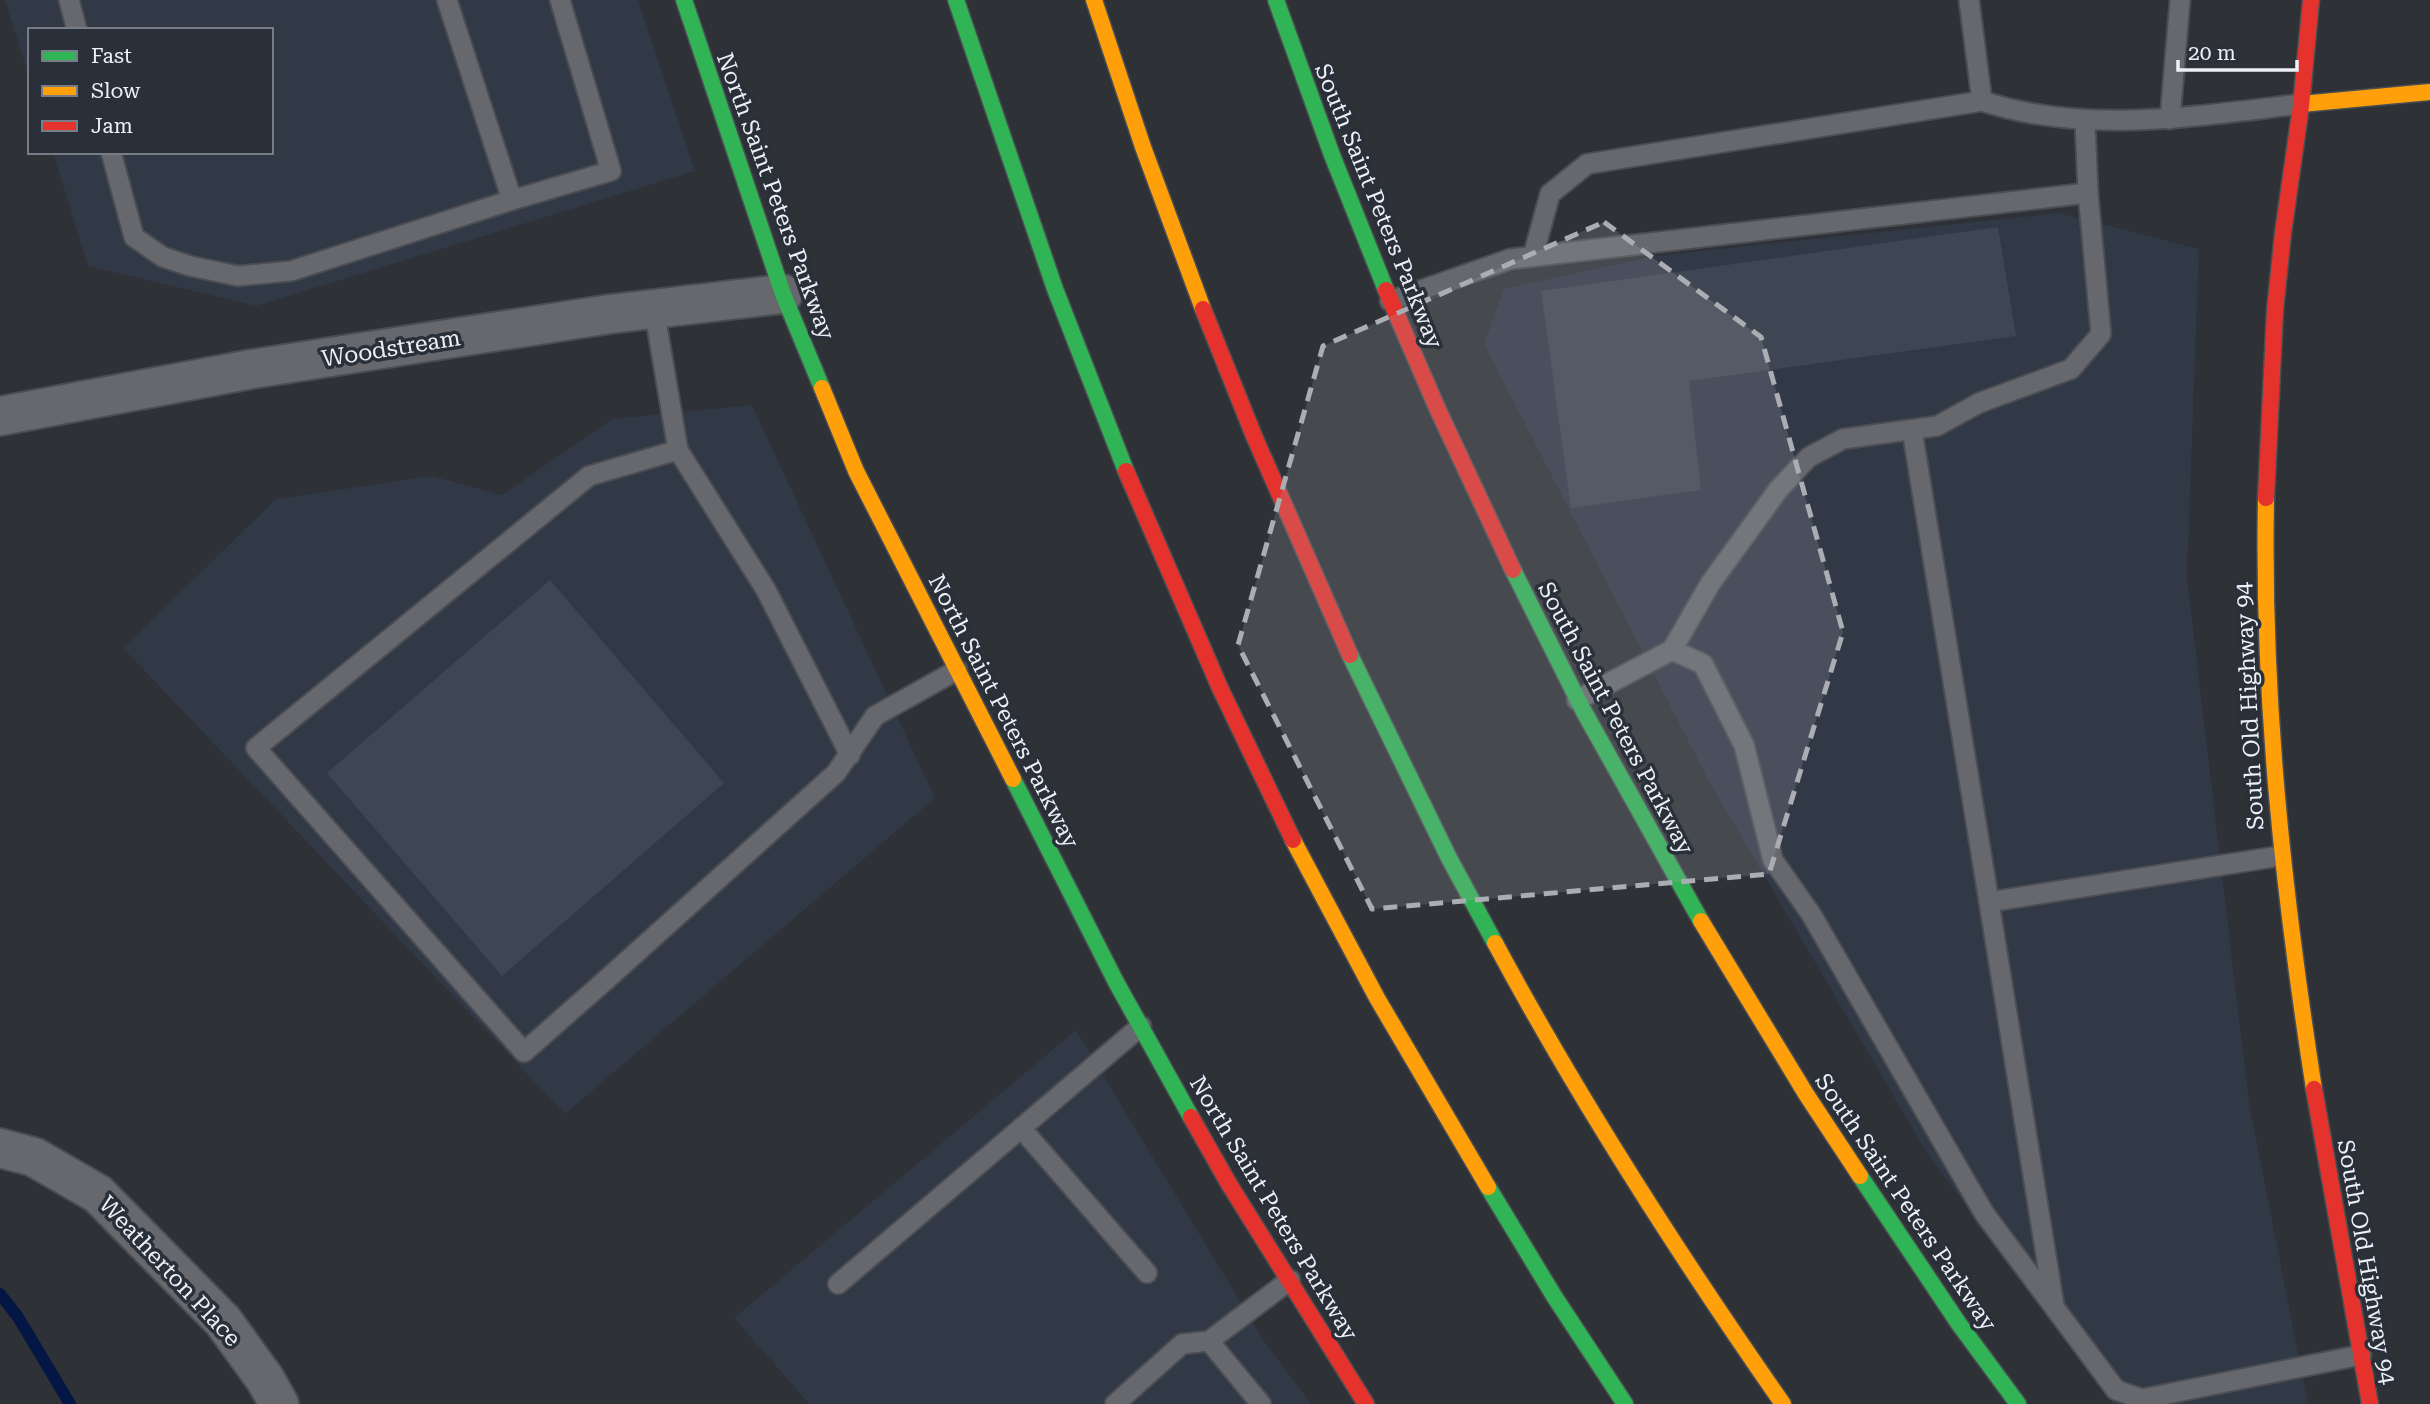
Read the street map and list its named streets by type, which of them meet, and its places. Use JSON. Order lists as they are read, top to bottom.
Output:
{
  "streets": {
    "main road": ["North Saint Peters Parkway", "South Saint Peters Parkway", "South Old Highway 94"],
    "street": ["Woodstream", "Weatherton Place"]
  },
  "crossings": [
    ["North Saint Peters Parkway", "Woodstream"]
  ],
  "legend": ["Fast", "Slow", "Jam"],
  "scale_bar": "20 m"
}
